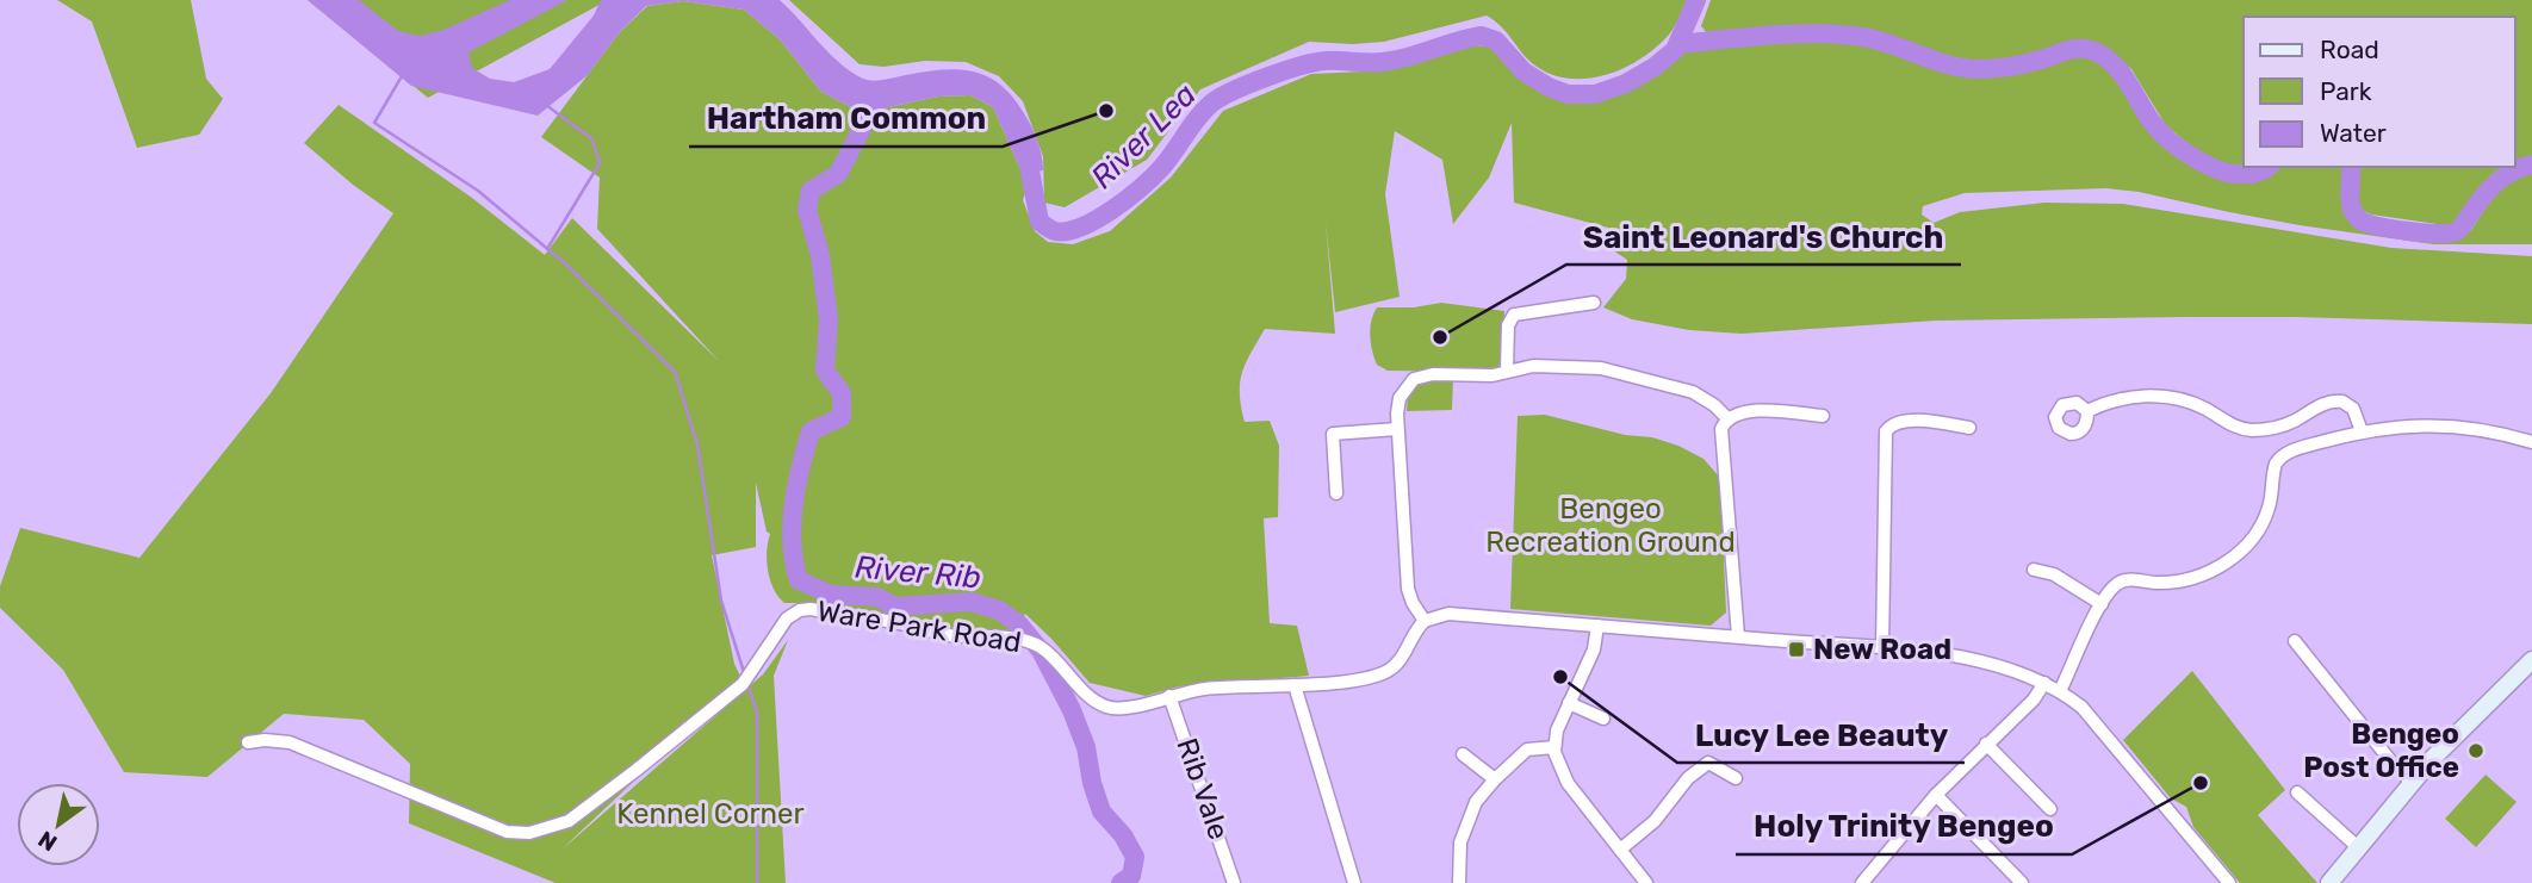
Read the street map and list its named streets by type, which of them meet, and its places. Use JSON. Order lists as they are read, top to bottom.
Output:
{
  "streets": {
    "street": ["Ware Park Road", "Rib Vale"]
  },
  "crossings": [
    ["Ware Park Road", "Rib Vale"]
  ],
  "water": ["River Lea", "River Rib"],
  "parks": ["Bengeo Recreation Ground", "Kennel Corner"],
  "places": {
    "other": [
      "Hartham Common",
      "Saint Leonard's Church",
      "Lucy Lee Beauty",
      "Bengeo Post Office",
      "Holy Trinity Bengeo"
    ],
    "transit": ["New Road"]
  },
  "legend": ["Road", "Park", "Water"],
  "north": "bottom left"
}
